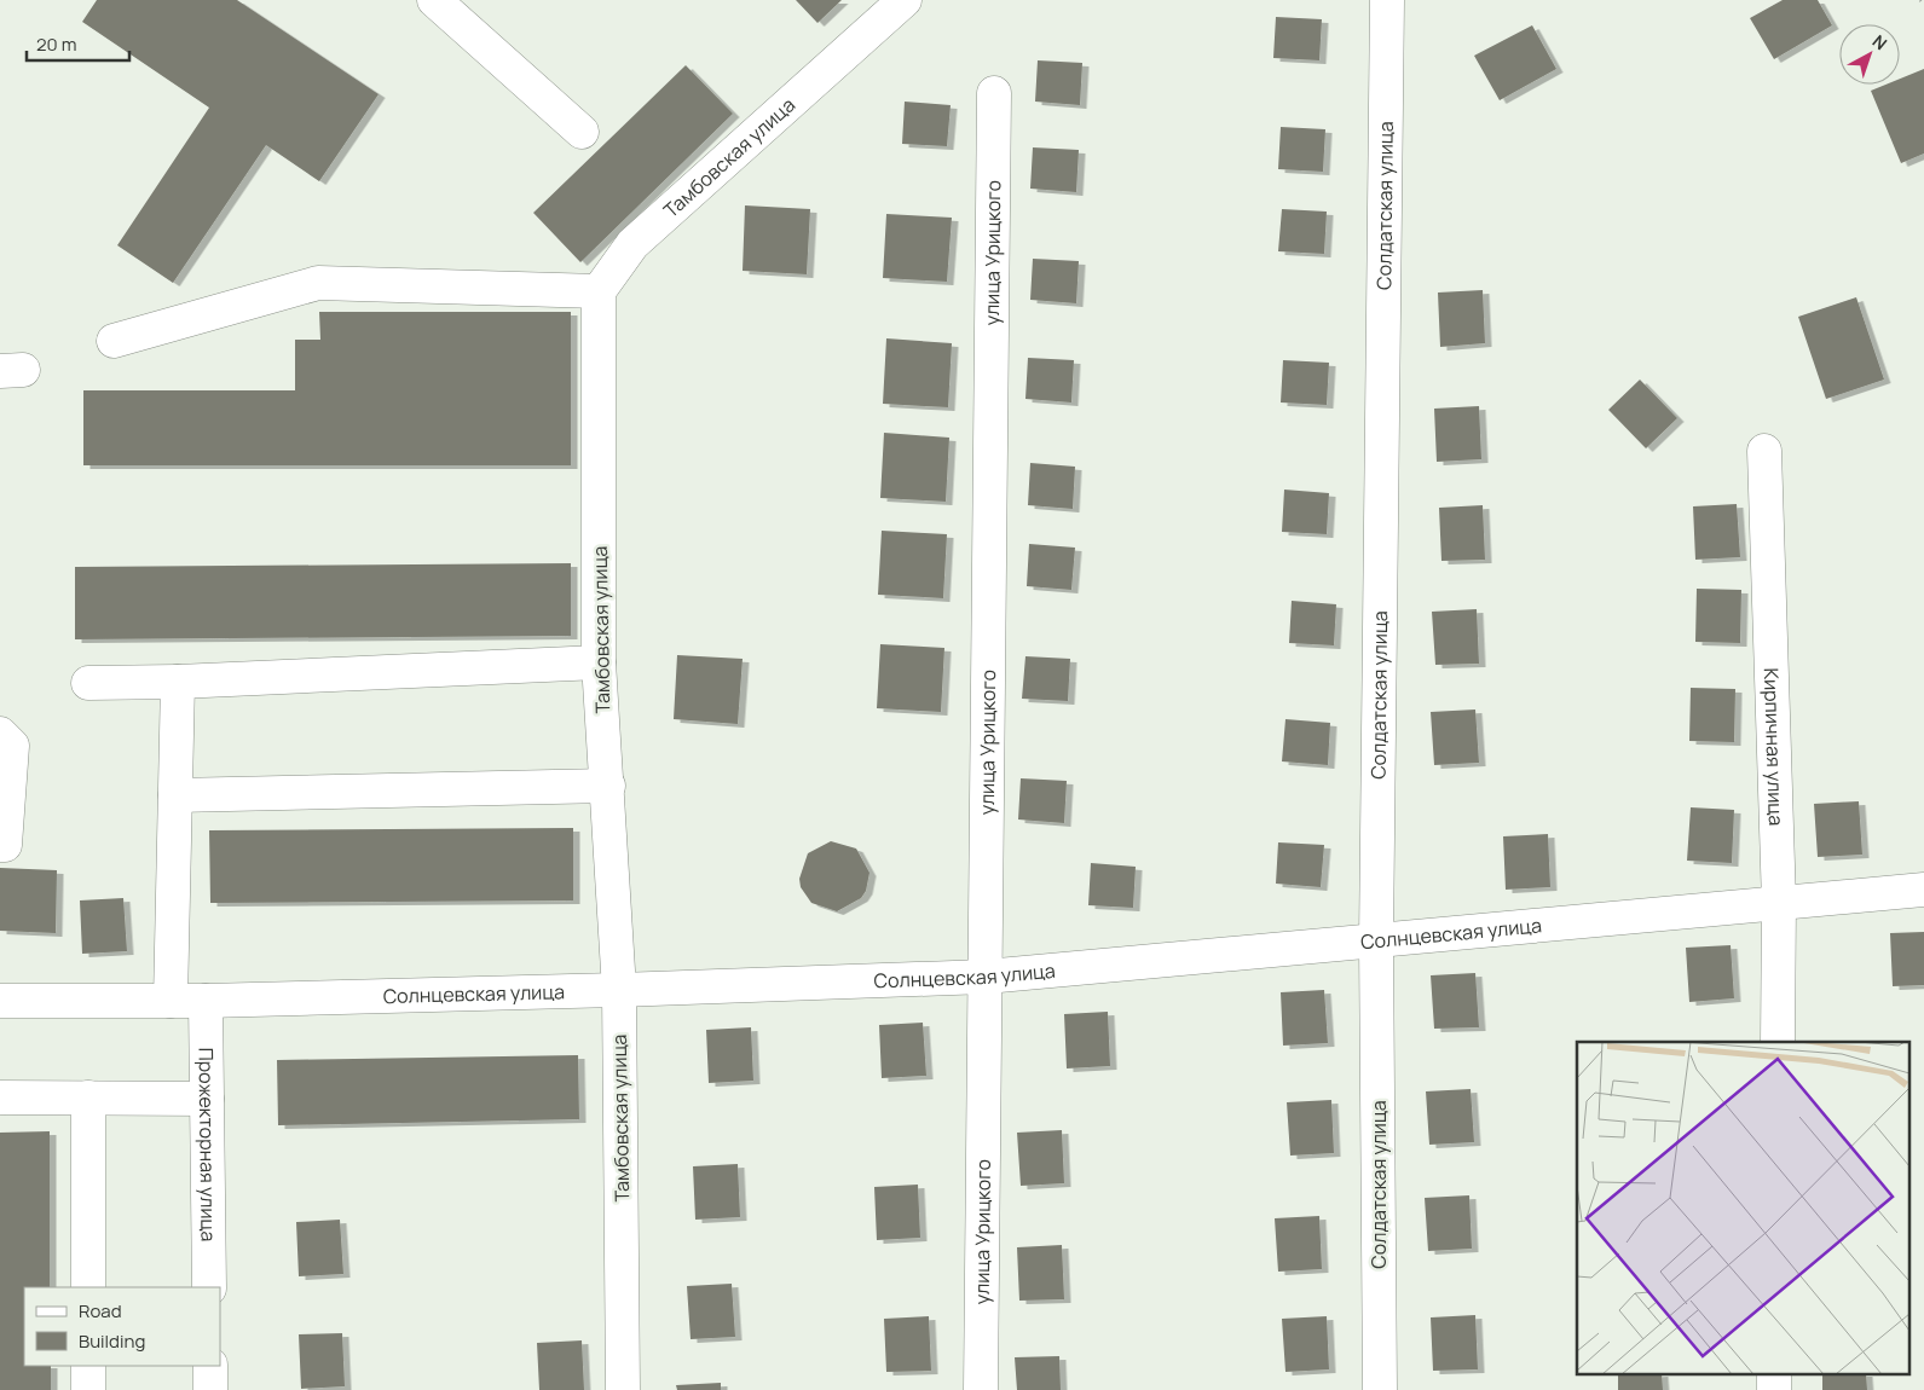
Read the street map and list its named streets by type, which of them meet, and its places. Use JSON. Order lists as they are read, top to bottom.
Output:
{
  "streets": {
    "street": [
      "Тамбовская улица",
      "Солдатская улица",
      "улица Урицкого",
      "Кирпичная улица",
      "Солнцевская улица",
      "Прожекторная улица"
    ]
  },
  "crossings": [
    ["Тамбовская улица", "Солнцевская улица"],
    ["Солдатская улица", "Солнцевская улица"],
    ["улица Урицкого", "Солнцевская улица"],
    ["Кирпичная улица", "Солнцевская улица"],
    ["Солнцевская улица", "Прожекторная улица"]
  ],
  "legend": ["Road", "Building"],
  "scale_bar": "20 m",
  "north": "top right"
}
